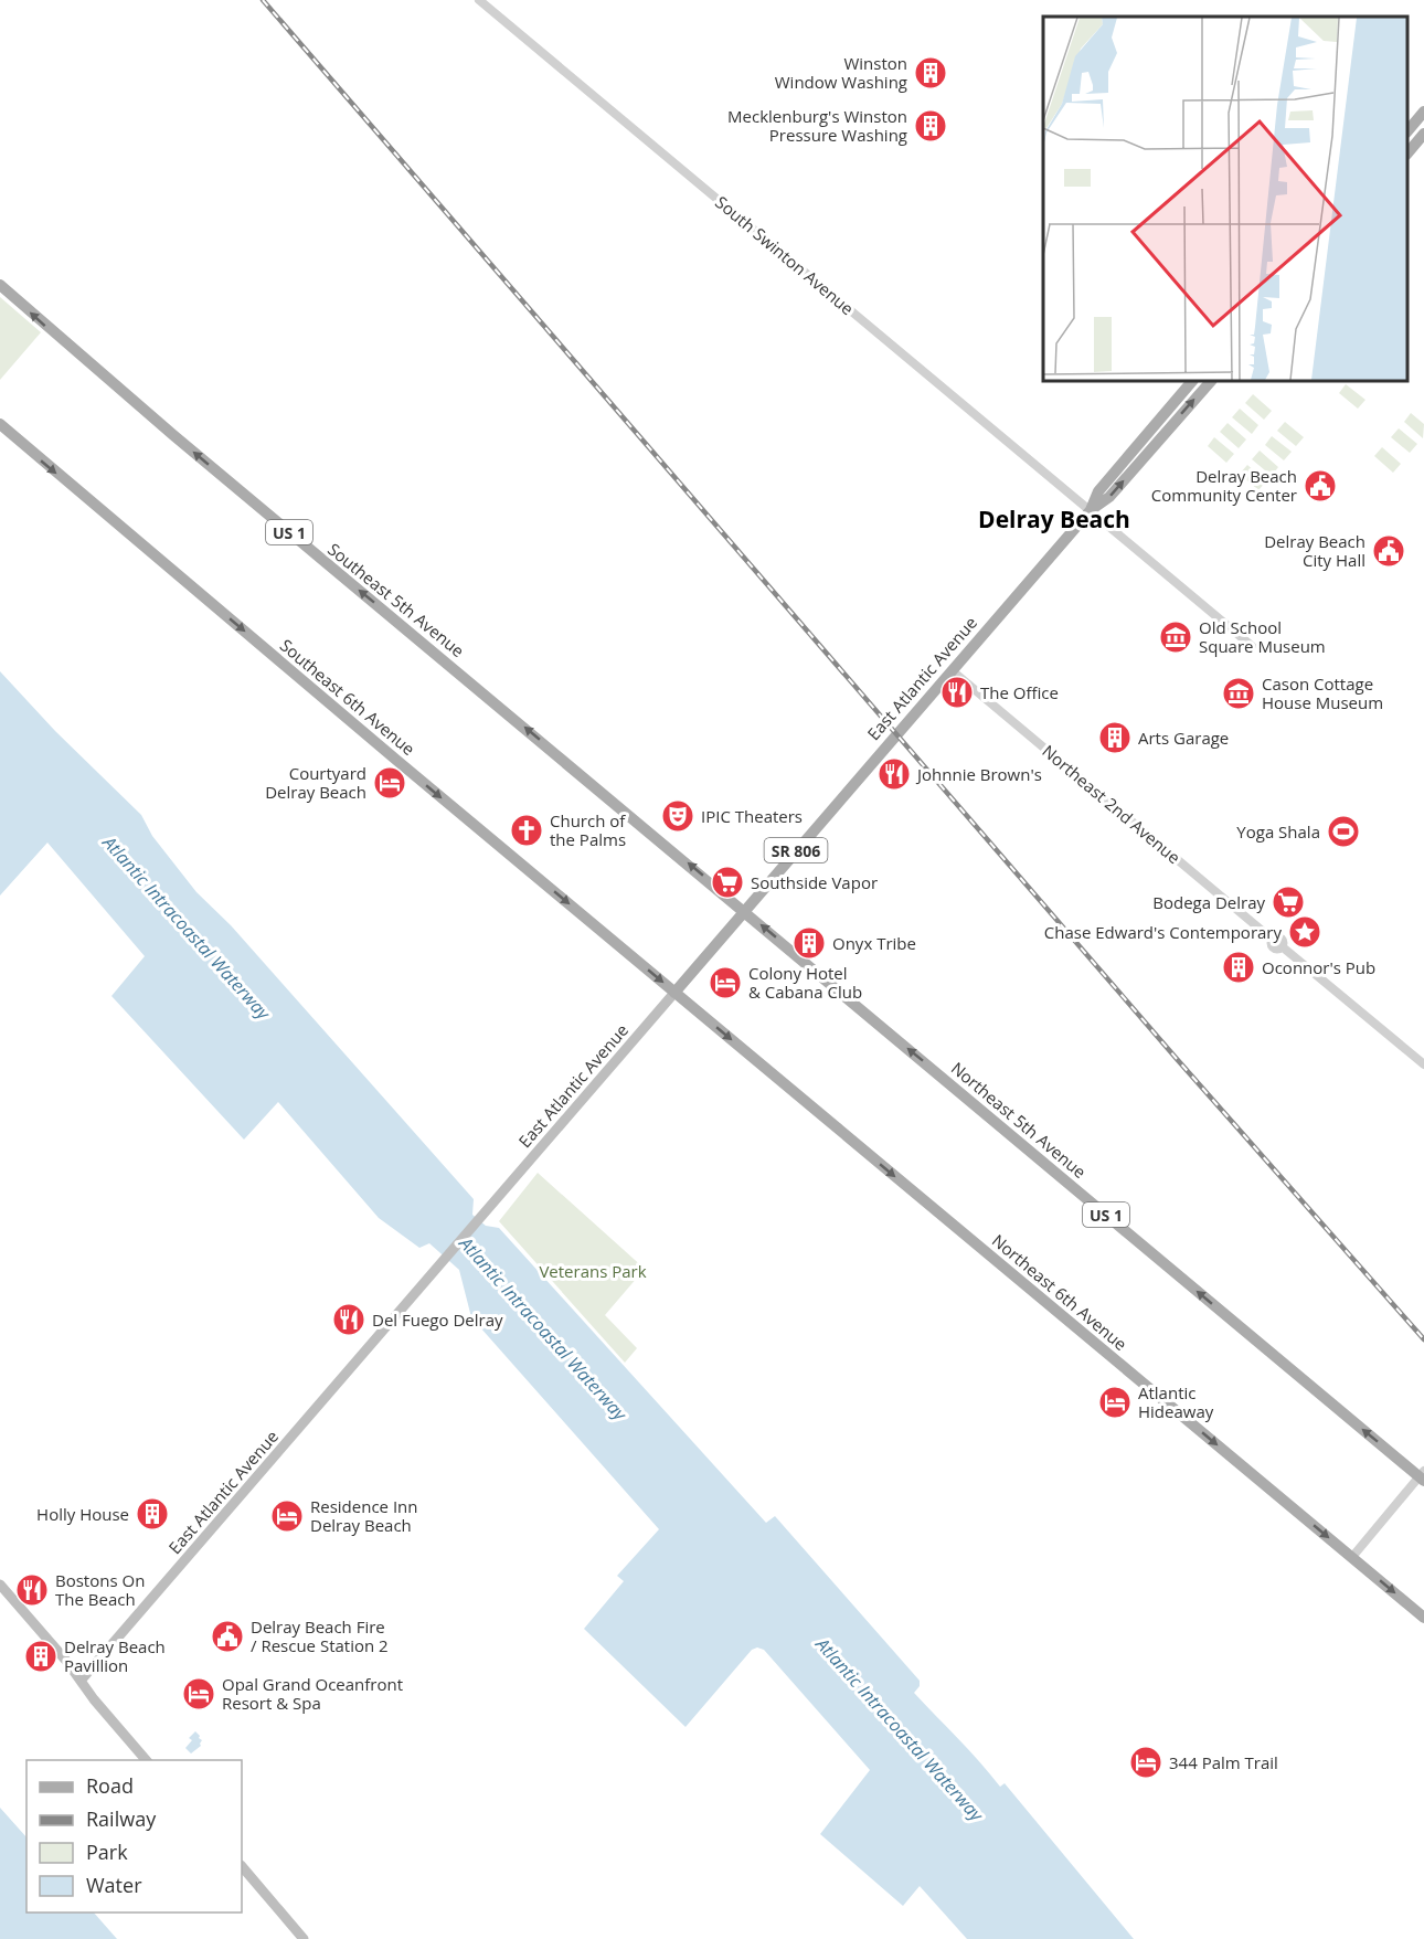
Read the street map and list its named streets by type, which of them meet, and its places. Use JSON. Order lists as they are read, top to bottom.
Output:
{
  "streets": {
    "main road": [
      "US 1",
      "Southeast 5th Avenue",
      "East Atlantic Avenue",
      "Southeast 6th Avenue",
      "SR 806",
      "Northeast 5th Avenue",
      "Northeast 6th Avenue"
    ],
    "street": ["South Swinton Avenue", "Northeast 2nd Avenue"]
  },
  "crossings": [
    ["South Swinton Avenue", "East Atlantic Avenue"],
    ["South Swinton Avenue", "SR 806"],
    ["Southeast 5th Avenue", "East Atlantic Avenue"],
    ["Southeast 5th Avenue", "Northeast 5th Avenue"],
    ["East Atlantic Avenue", "Southeast 6th Avenue"],
    ["East Atlantic Avenue", "Northeast 2nd Avenue"],
    ["East Atlantic Avenue", "SR 806"],
    ["East Atlantic Avenue", "Northeast 5th Avenue"],
    ["East Atlantic Avenue", "Northeast 6th Avenue"],
    ["Southeast 6th Avenue", "Northeast 6th Avenue"]
  ],
  "one_way": [
    "Southeast 5th Avenue",
    "Southeast 6th Avenue",
    "Northeast 5th Avenue",
    "Northeast 6th Avenue"
  ],
  "districts": ["Delray Beach"],
  "water": ["Atlantic Intracoastal Waterway"],
  "parks": ["Veterans Park"],
  "places": {
    "building": [
      "Winston Window Washing",
      "Mecklenburg's Winston Pressure Washing",
      "Arts Garage",
      "Onyx Tribe",
      "Oconnor's Pub",
      "Holly House",
      "Delray Beach Pavillion"
    ],
    "public building": ["Delray Beach Community Center", "Delray Beach City Hall", "Delray Beach Fire / Rescue Station 2"],
    "museum": ["Old School Square Museum", "Cason Cottage House Museum"],
    "restaurant": [
      "The Office",
      "Johnnie Brown's",
      "Del Fuego Delray",
      "Bostons On The Beach"
    ],
    "hotel": [
      "Courtyard Delray Beach",
      "Colony Hotel & Cabana Club",
      "Atlantic Hideaway",
      "Residence Inn Delray Beach",
      "Opal Grand Oceanfront Resort & Spa",
      "344 Palm Trail"
    ],
    "theatre": ["IPIC Theaters"],
    "church": ["Church of the Palms"],
    "sports": ["Yoga Shala"],
    "supermarket": ["Southside Vapor", "Bodega Delray"],
    "place": ["Chase Edward's Contemporary"]
  },
  "legend": [
    "Road",
    "Railway",
    "Park",
    "Water"
  ]
}
